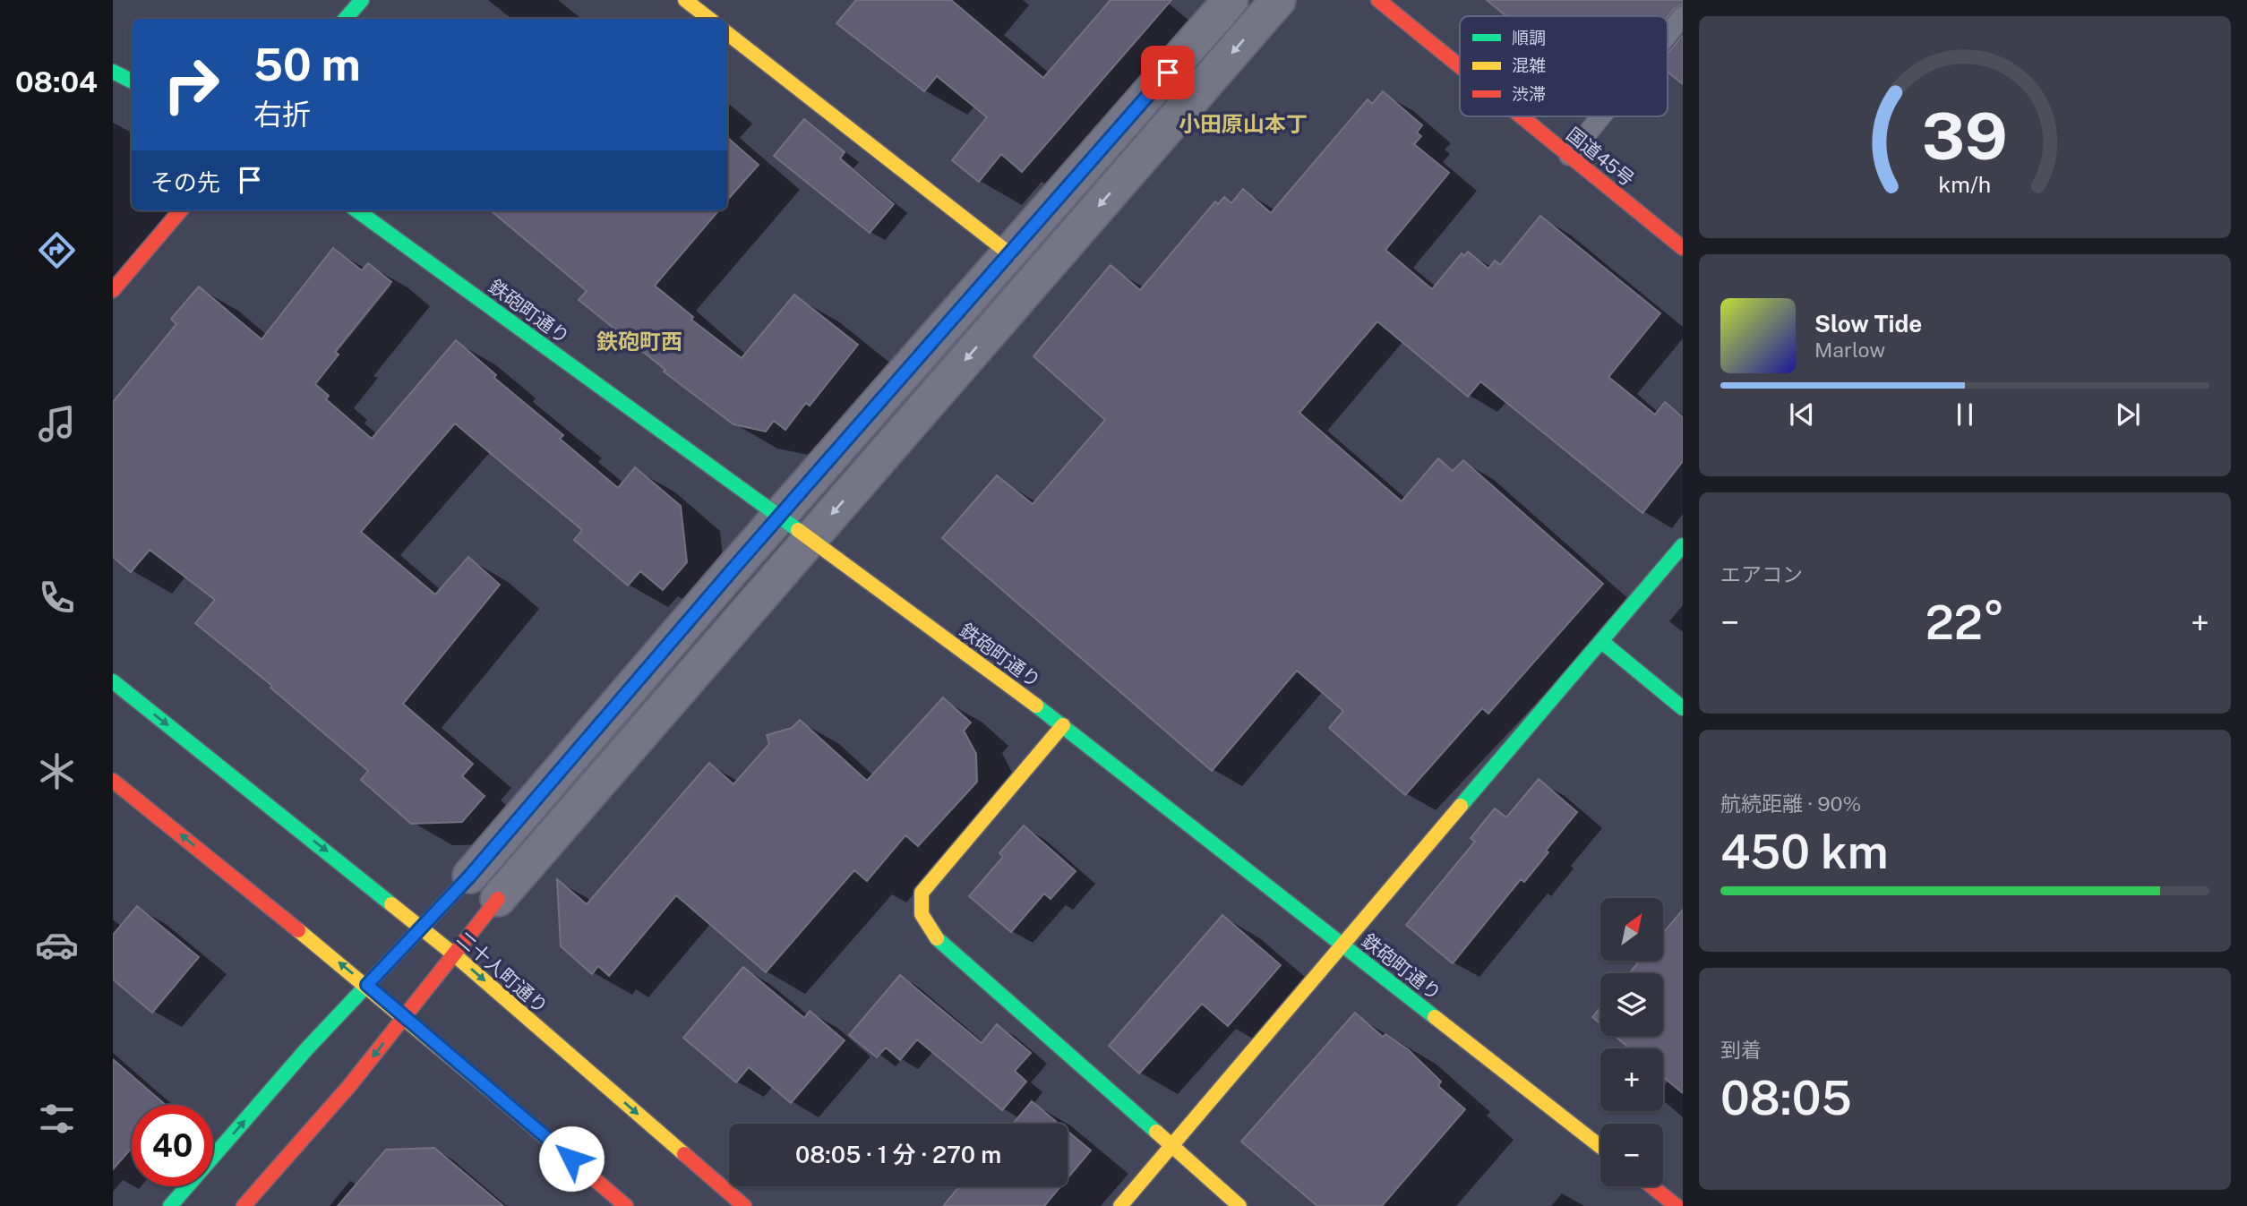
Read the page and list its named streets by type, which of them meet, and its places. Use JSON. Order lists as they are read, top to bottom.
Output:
{
  "streets": {
    "main road": ["国道45号", "鉄砲町通り", "二十人町通り"]
  },
  "districts": ["小田原山本丁", "鉄砲町西"],
  "legend": ["順調", "混雑", "渋滞"],
  "north": "top right",
  "page": {
    "tabs": "08:04",
    "turn": ["50 m", "右折"],
    "then": "その先",
    "song": ["Slow Tide", "Marlow"],
    "tile": [
      "エアコン",
      ["航続距離 · 90%", "450 km"],
      ["到着", "08:05"]
    ],
    "heat": ["−", "22°", "+"],
    "map_buttons": ["+", "−"],
    "limit": "40",
    "trip": "08:05 · 1 分 · 270 m",
    "gauge": ["39", "km/h"]
  }
}
